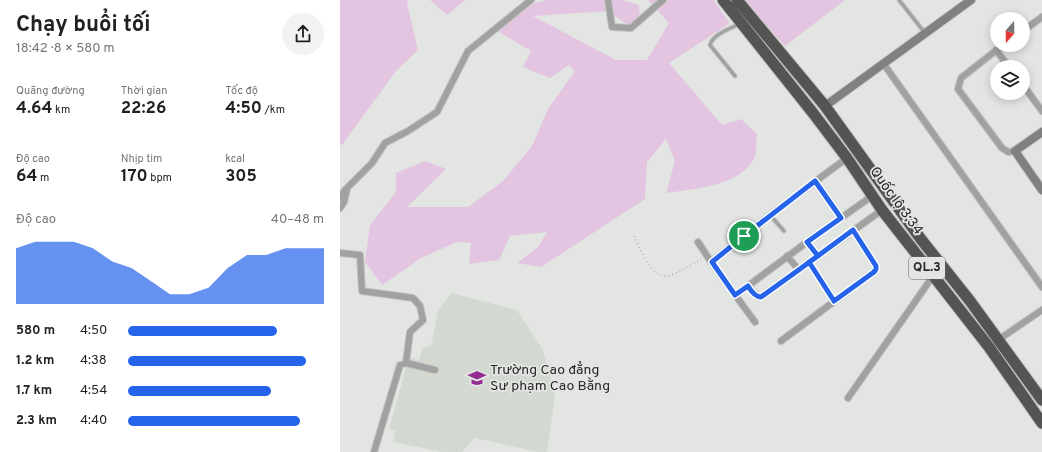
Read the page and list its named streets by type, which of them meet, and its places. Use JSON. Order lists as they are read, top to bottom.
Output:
{
  "streets": {
    "highway": ["Quốc lộ 3;34", "QL.3"]
  },
  "places": {
    "school or university": ["Trường Cao đẳng Sư phạm Cao Bằng"]
  },
  "north": "bottom",
  "page": {
    "heading": ["Chạy buổi tối", "18:42 · 8 × 580 m"],
    "stats": [
      ["Quãng đường", "4.64 km"],
      ["Thời gian", "22:26"],
      ["Tốc độ", "4:50 /km"],
      ["Độ cao", "64 m"],
      ["Nhịp tim", "170 bpm"],
      ["kcal", "305"]
    ],
    "chart": ["Độ cao", "40–48 m"],
    "list": [
      {
        "name": "580 m",
        "note": "4:50"
      },
      {
        "name": "1.2 km",
        "note": "4:38"
      },
      {
        "name": "1.7 km",
        "note": "4:54"
      },
      {
        "name": "2.3 km",
        "note": "4:40"
      }
    ]
  }
}
